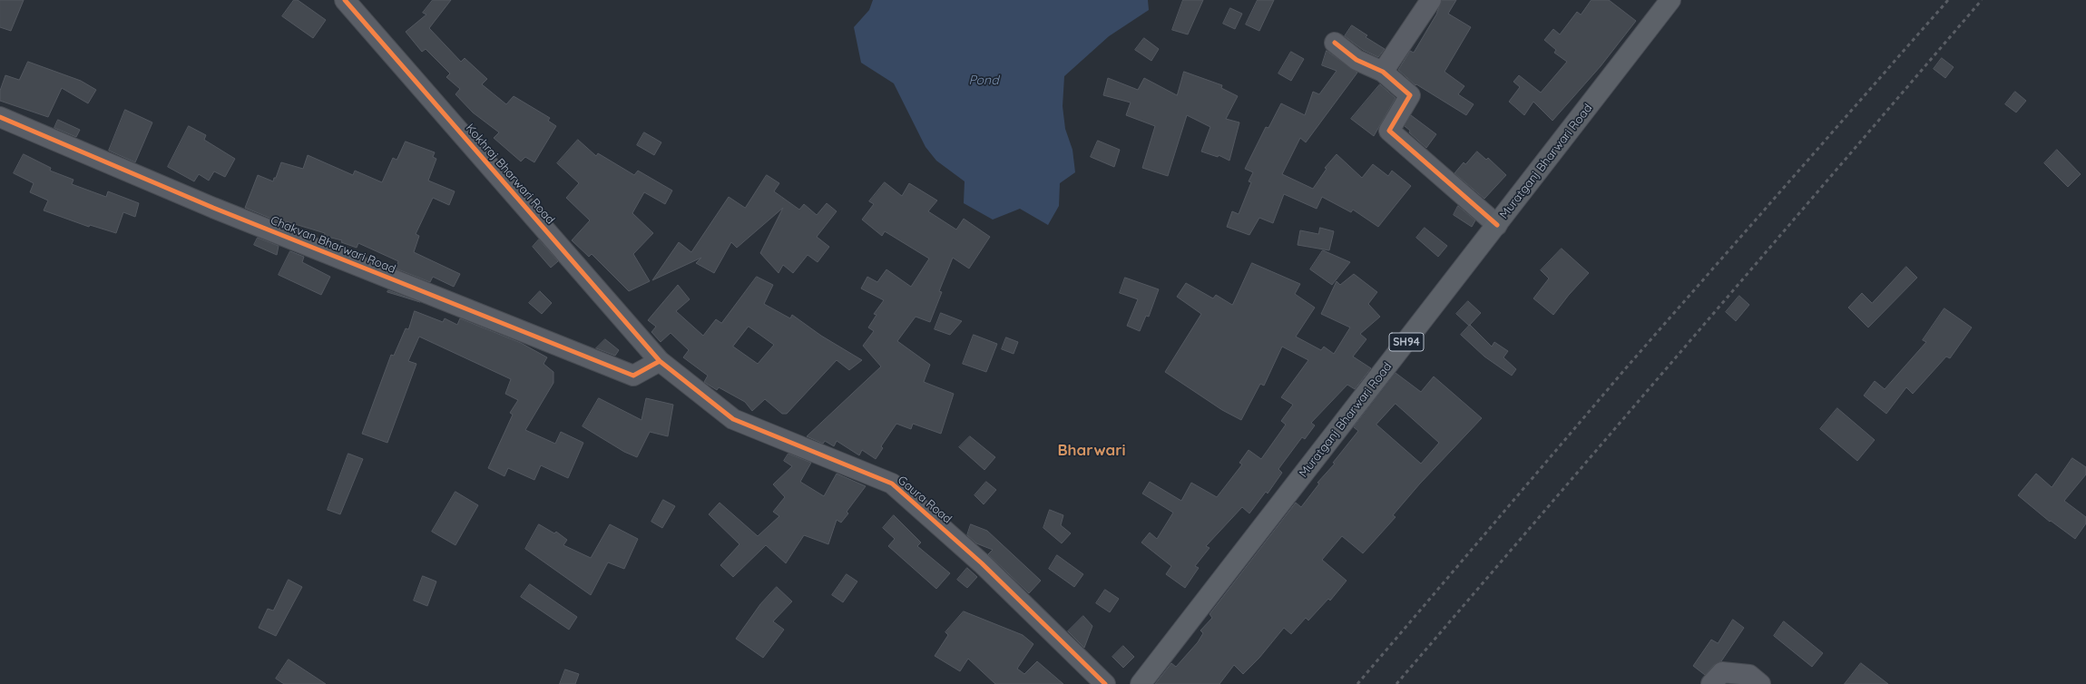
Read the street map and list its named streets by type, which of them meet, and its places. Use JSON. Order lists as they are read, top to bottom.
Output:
{
  "streets": {
    "main road": ["Muratganj Bharwari Road", "SH94"],
    "street": ["Kokhraj Bharwari Road", "Chakvan Bharwari Road", "Gaura Road"]
  },
  "crossings": [
    ["Kokhraj Bharwari Road", "Chakvan Bharwari Road"],
    ["Kokhraj Bharwari Road", "Gaura Road"],
    ["Chakvan Bharwari Road", "Gaura Road"]
  ],
  "districts": ["Bharwari"],
  "water": ["Pond"]
}
